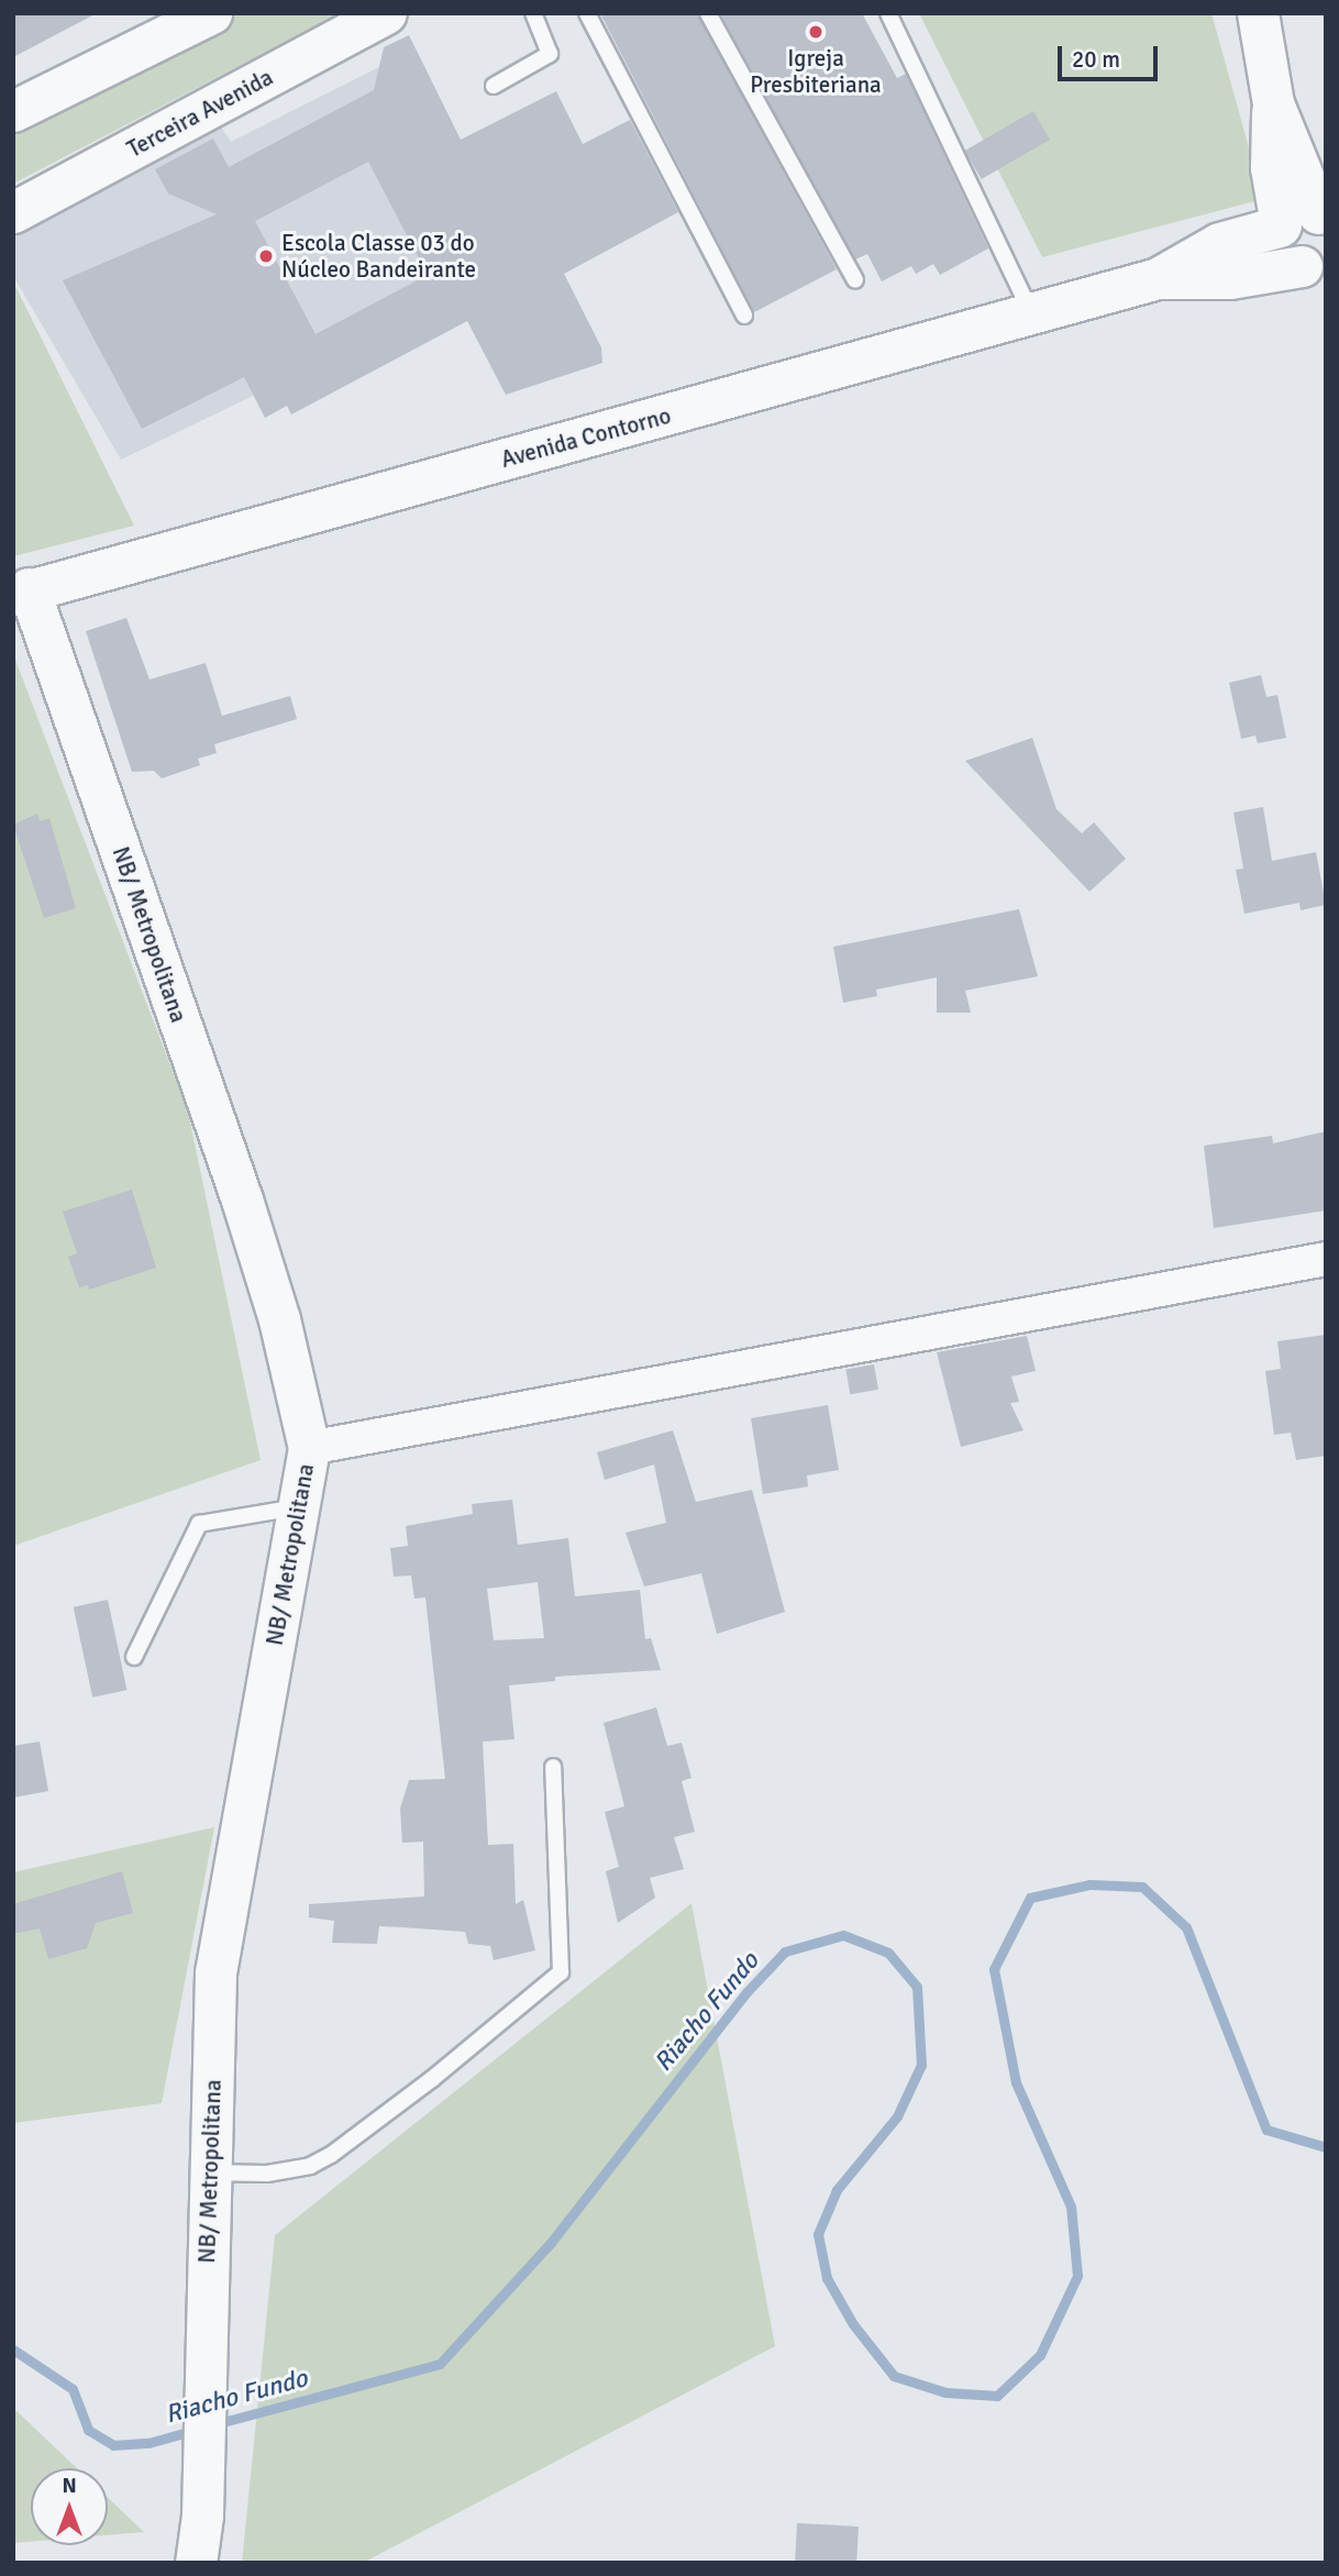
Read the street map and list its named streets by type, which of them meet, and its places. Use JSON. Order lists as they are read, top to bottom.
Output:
{
  "streets": {
    "street": ["Terceira Avenida", "Avenida Contorno", "NB/ Metropolitana"]
  },
  "crossings": [
    ["Avenida Contorno", "NB/ Metropolitana"]
  ],
  "water": ["Riacho Fundo"],
  "places": ["Igreja Presbiteriana", "Escola Classe 03 do Núcleo Bandeirante"],
  "scale_bar": "20 m",
  "north": "top"
}
